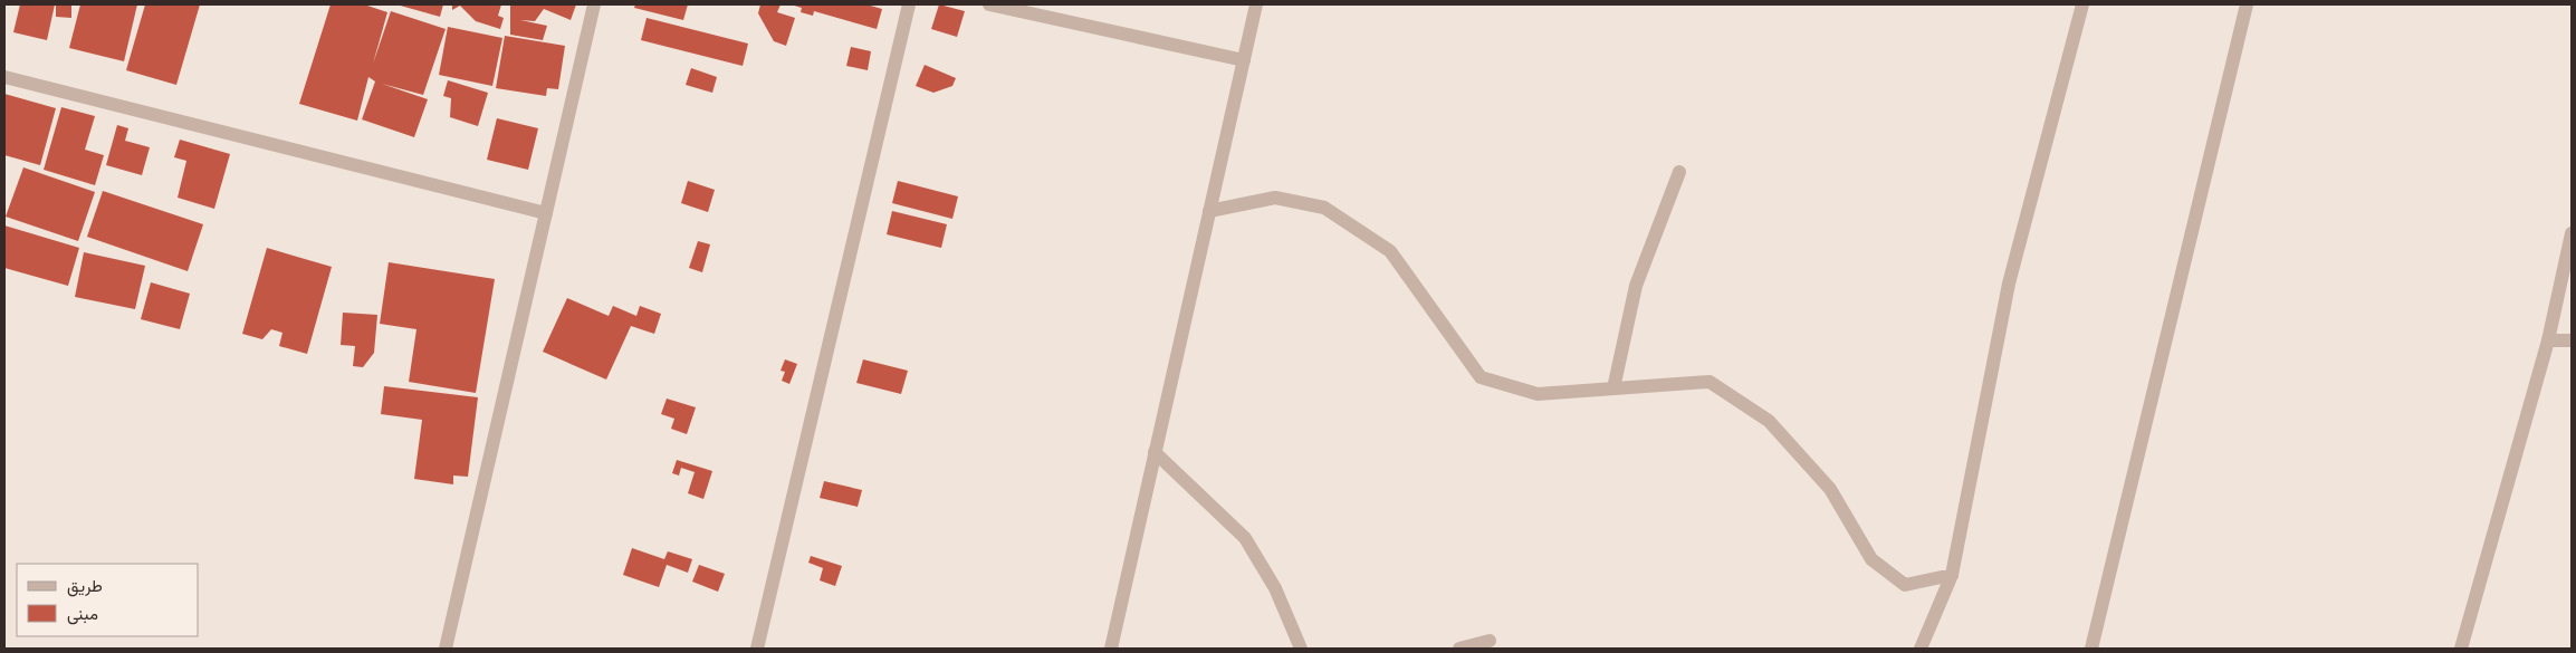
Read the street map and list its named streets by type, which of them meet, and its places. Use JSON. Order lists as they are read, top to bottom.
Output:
{
  "legend": ["طريق", "مبنى"]
}
